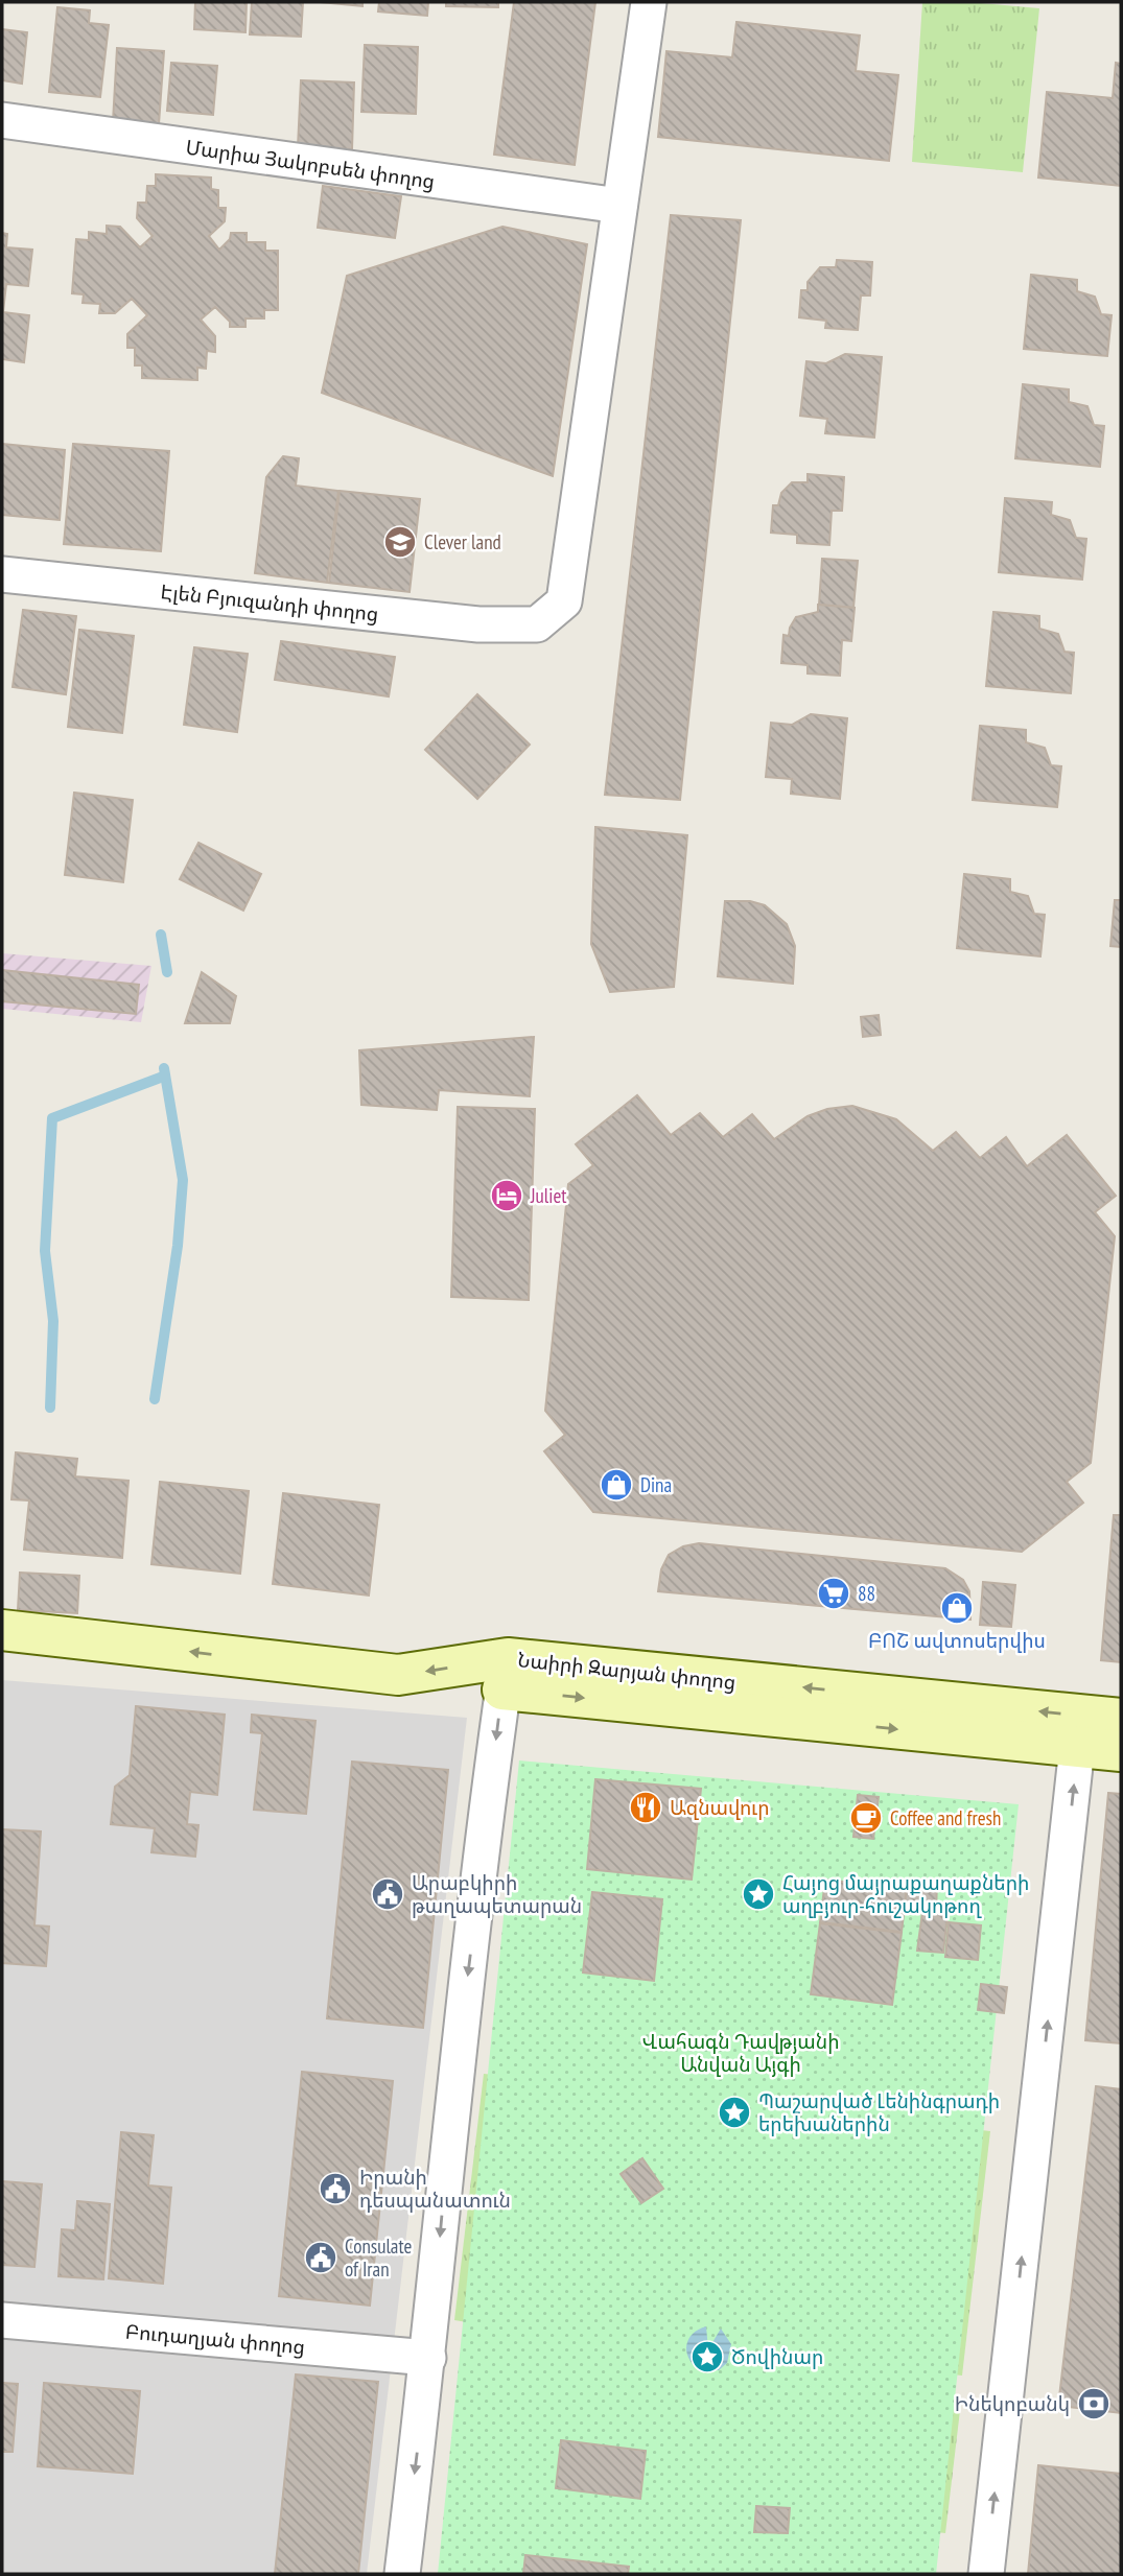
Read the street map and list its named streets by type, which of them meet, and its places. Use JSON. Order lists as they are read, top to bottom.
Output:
{
  "streets": {
    "main road": ["Նաիրի Զարյան փողոց"],
    "street": ["Մարիա Յակոբսեն փողոց", "Էլեն Բյուզանդի փողոց", "Բուդաղյան փողոց"]
  },
  "crossings": [
    ["Մարիա Յակոբսեն փողոց", "Էլեն Բյուզանդի փողոց"]
  ],
  "parks": ["Վահագն Դավթյանի Անվան Այգի"],
  "places": {
    "school or university": ["Clever land"],
    "hotel": ["Juliet"],
    "shop": ["Dina", "ԲՈՇ ավտոսերվիս"],
    "supermarket": ["88"],
    "restaurant": ["Ազնավուր"],
    "cafe": ["Coffee and fresh"],
    "public building": ["Արաբկիրի թաղապետարան", "Իրանի դեսպանատուն", "Consulate of Iran"],
    "place": ["Հայոց մայրաքաղաքների աղբյուր-հուշակոթող", "Պաշարված Լենինգրադի երեխաներին", "Ծովինար"],
    "bank": ["Ինեկոբանկ"]
  }
}
